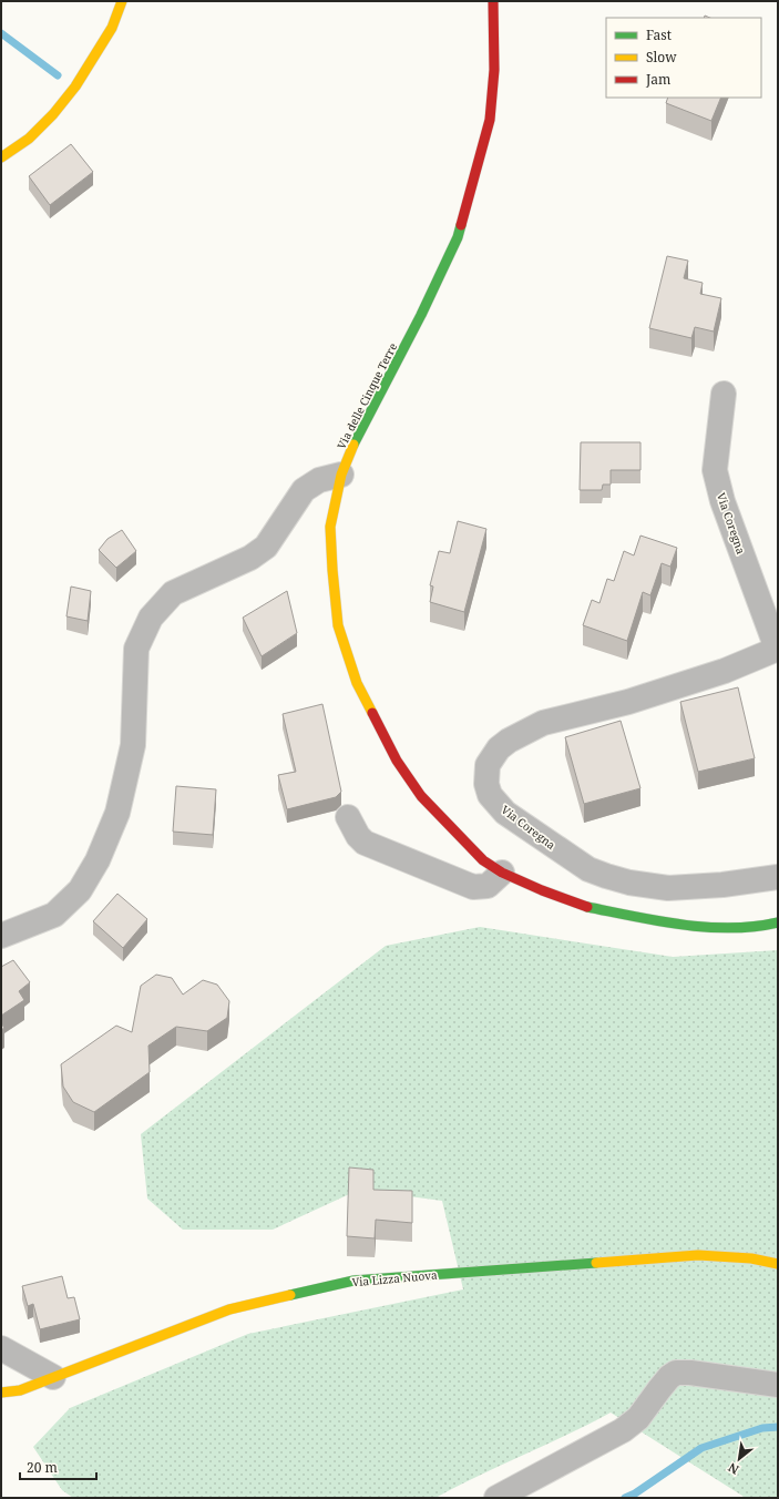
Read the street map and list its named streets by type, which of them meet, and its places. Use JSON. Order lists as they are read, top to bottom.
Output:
{
  "streets": {
    "main road": ["Via delle Cinque Terre", "Via Lizza Nuova"],
    "street": ["Via Coregna"]
  },
  "legend": ["Fast", "Slow", "Jam"],
  "scale_bar": "20 m",
  "north": "bottom left"
}
